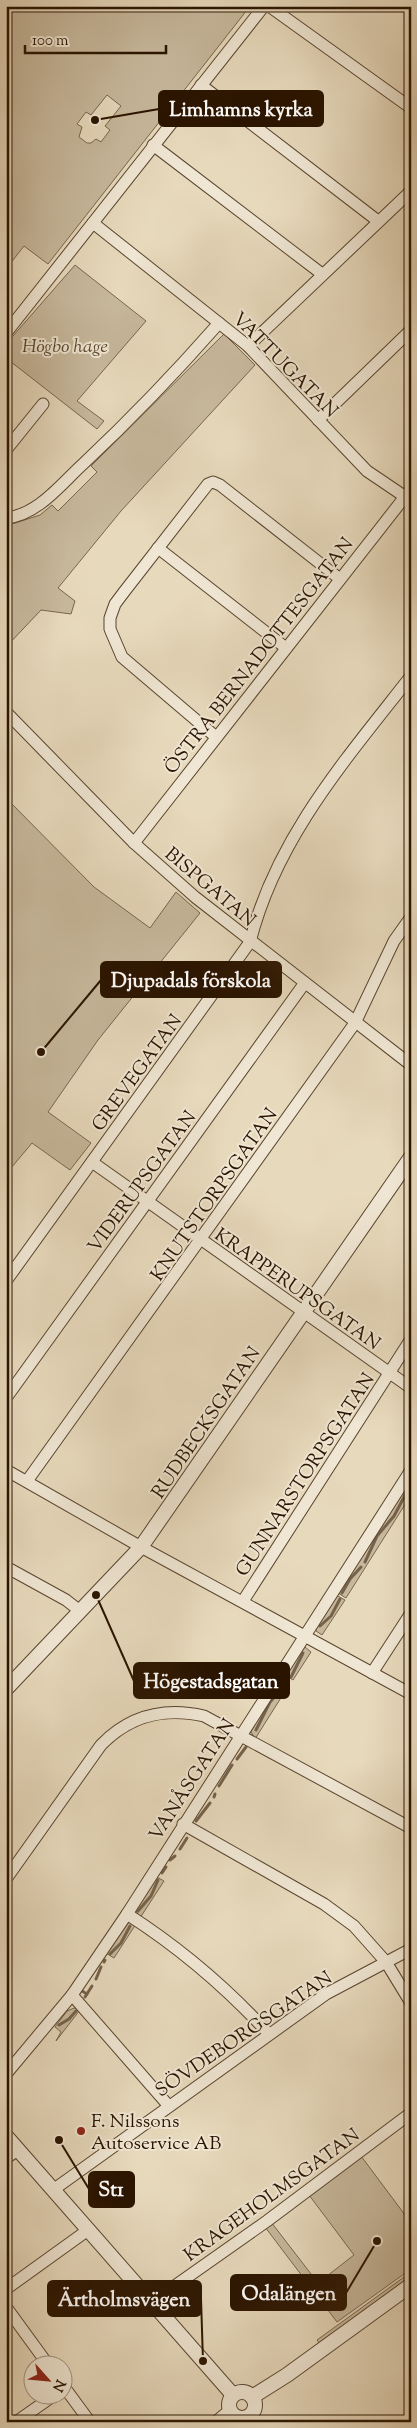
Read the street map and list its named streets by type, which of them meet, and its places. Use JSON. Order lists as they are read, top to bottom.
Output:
{
  "streets": {
    "street": [
      "VATTUGATAN",
      "ÖSTRA BERNADOTTESGATAN",
      "BISPGATAN",
      "GREVEGATAN",
      "VIDERUPSGATAN",
      "KNUTSTORPSGATAN",
      "KRAPPERUPSGATAN",
      "RUDBECKSGATAN",
      "GUNNARSTORPSGATAN",
      "VANÅSGATAN",
      "SÖVDEBORGSGATAN",
      "KRAGEHOLMSGATAN"
    ]
  },
  "crossings": [
    ["VATTUGATAN", "ÖSTRA BERNADOTTESGATAN"],
    ["ÖSTRA BERNADOTTESGATAN", "BISPGATAN"],
    ["BISPGATAN", "GREVEGATAN"],
    ["BISPGATAN", "VIDERUPSGATAN"],
    ["BISPGATAN", "KNUTSTORPSGATAN"],
    ["GREVEGATAN", "KRAPPERUPSGATAN"],
    ["VIDERUPSGATAN", "KRAPPERUPSGATAN"],
    ["KNUTSTORPSGATAN", "KRAPPERUPSGATAN"],
    ["KRAPPERUPSGATAN", "RUDBECKSGATAN"],
    ["KRAPPERUPSGATAN", "GUNNARSTORPSGATAN"]
  ],
  "parks": ["Högbo hage"],
  "places": [
    "Limhamns kyrka",
    "Djupadals förskola",
    "Högestadsgatan",
    "F. Nilssons Autoservice AB",
    "St1",
    "Odalängen",
    "Ärtholmsvägen"
  ],
  "scale_bar": "100 m",
  "north": "bottom right"
}
